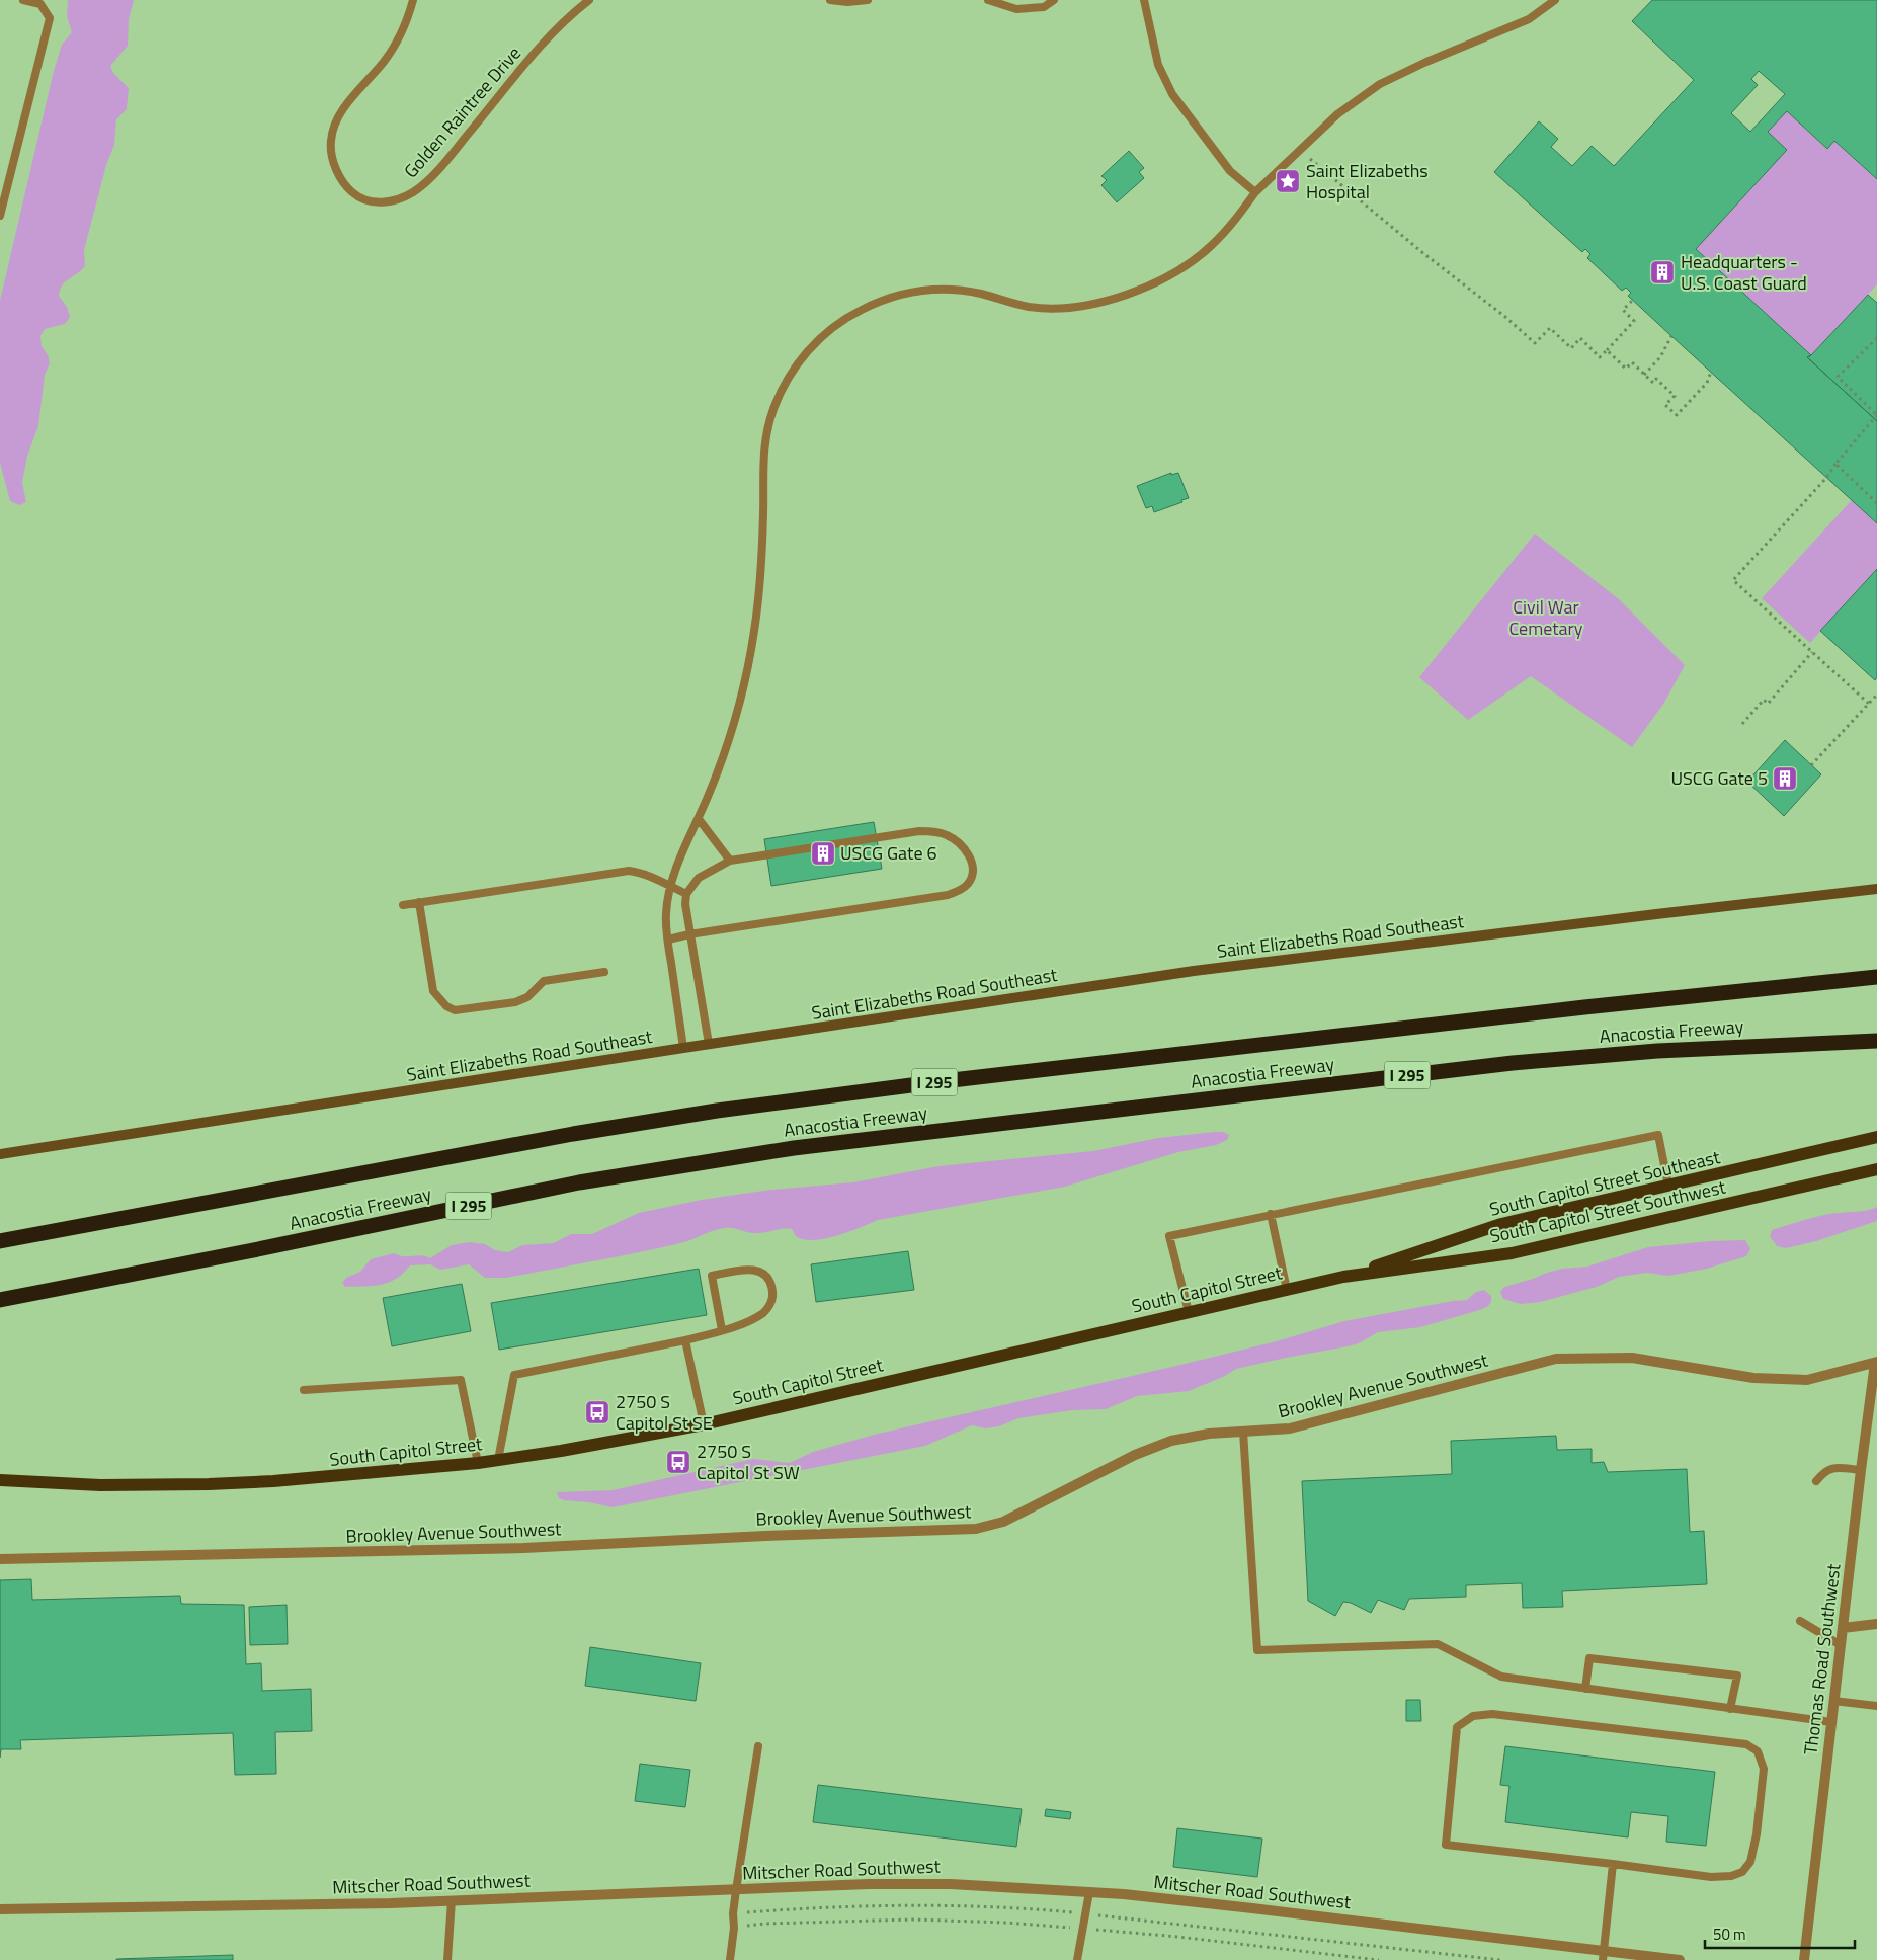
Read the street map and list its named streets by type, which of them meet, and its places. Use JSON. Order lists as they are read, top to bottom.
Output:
{
  "streets": {
    "highway": ["Anacostia Freeway", "I 295"],
    "main road": [
      "Saint Elizabeths Road Southeast",
      "South Capitol Street Southeast",
      "South Capitol Street Southwest",
      "South Capitol Street"
    ],
    "street": ["Brookley Avenue Southwest", "Thomas Road Southwest", "Mitscher Road Southwest"],
    "lane": ["Golden Raintree Drive"]
  },
  "crossings": [
    ["South Capitol Street Southeast", "South Capitol Street Southwest"],
    ["South Capitol Street Southeast", "South Capitol Street"],
    ["South Capitol Street Southwest", "South Capitol Street"],
    ["Brookley Avenue Southwest", "Thomas Road Southwest"]
  ],
  "parks": ["Civil War Cemetary"],
  "places": {
    "place": ["Saint Elizabeths Hospital"],
    "building": ["Headquarters - U.S. Coast Guard", "USCG Gate 5", "USCG Gate 6"],
    "bus stop": ["2750 S Capitol St SE", "2750 S Capitol St SW"]
  },
  "scale_bar": "50 m"
}
